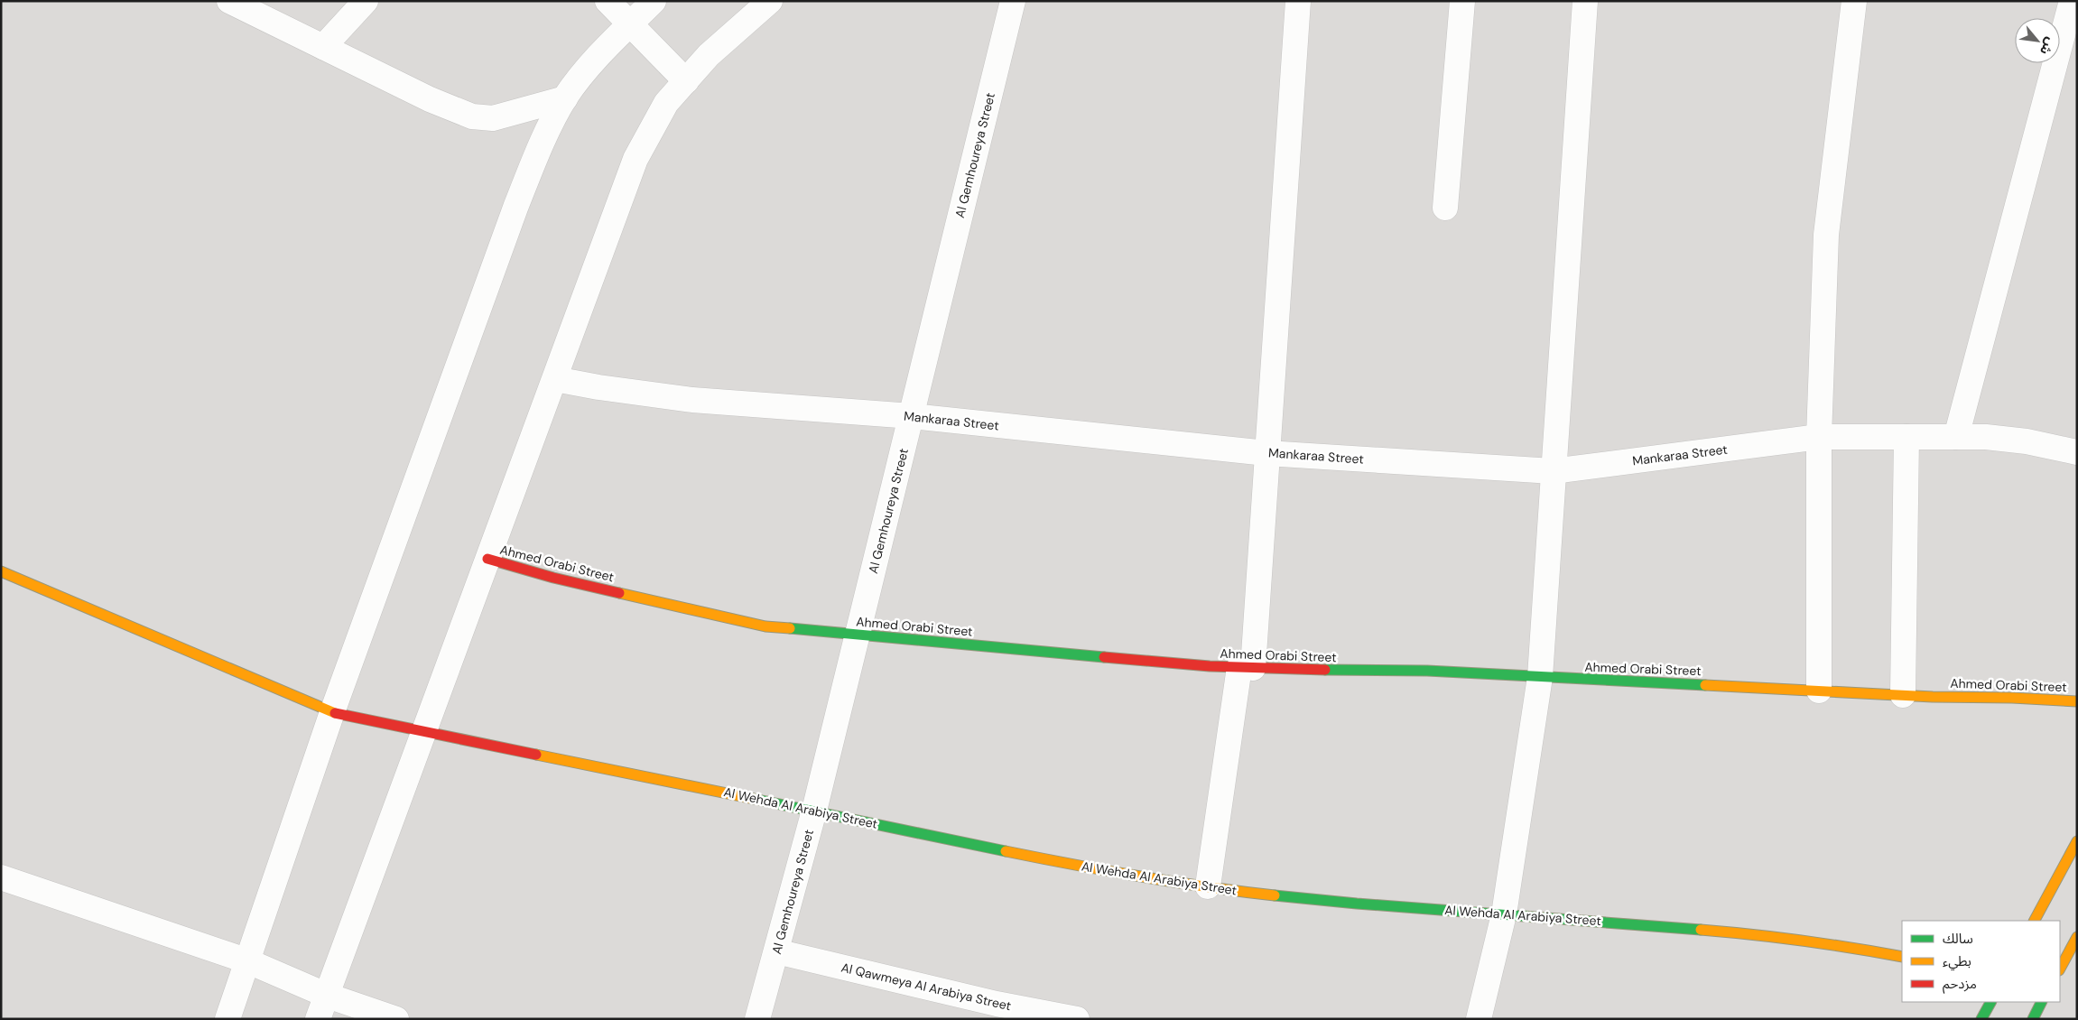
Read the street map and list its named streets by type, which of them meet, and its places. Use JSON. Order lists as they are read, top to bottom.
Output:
{
  "streets": {
    "street": [
      "Al Gemhoureya Street",
      "Mankaraa Street",
      "Ahmed Orabi Street",
      "Al Wehda Al Arabiya Street",
      "Al Qawmeya Al Arabiya Street"
    ]
  },
  "crossings": [
    ["Al Gemhoureya Street", "Mankaraa Street"],
    ["Al Gemhoureya Street", "Ahmed Orabi Street"],
    ["Al Gemhoureya Street", "Al Wehda Al Arabiya Street"],
    ["Al Gemhoureya Street", "Al Qawmeya Al Arabiya Street"]
  ],
  "legend": ["سالك", "بطيء", "مزدحم"],
  "north": "bottom right"
}
